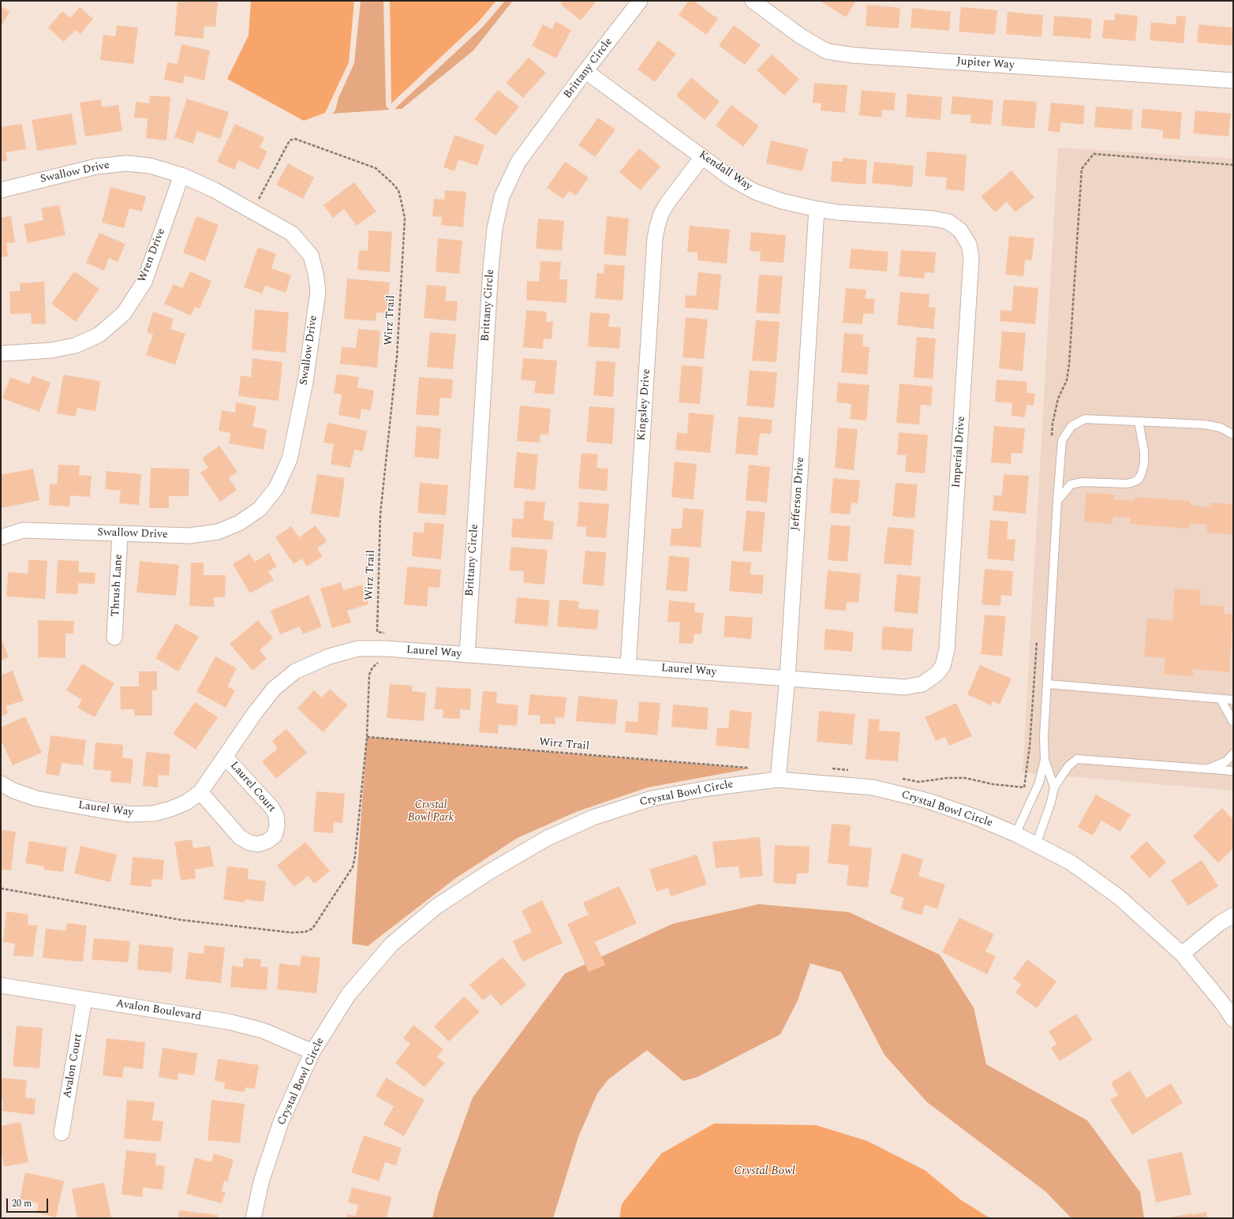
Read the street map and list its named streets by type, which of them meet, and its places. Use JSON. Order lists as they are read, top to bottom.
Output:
{
  "streets": {
    "street": [
      "Jupiter Way",
      "Brittany Circle",
      "Kendall Way",
      "Swallow Drive",
      "Wren Drive",
      "Kingsley Drive",
      "Imperial Drive",
      "Jefferson Drive",
      "Thrush Lane",
      "Laurel Way",
      "Laurel Court",
      "Crystal Bowl Circle",
      "Avalon Boulevard",
      "Avalon Court"
    ],
    "path": ["Wirz Trail"]
  },
  "crossings": [
    ["Brittany Circle", "Kendall Way"],
    ["Brittany Circle", "Laurel Way"],
    ["Kendall Way", "Kingsley Drive"],
    ["Kendall Way", "Imperial Drive"],
    ["Kendall Way", "Jefferson Drive"],
    ["Swallow Drive", "Wren Drive"],
    ["Swallow Drive", "Thrush Lane"],
    ["Kingsley Drive", "Laurel Way"],
    ["Imperial Drive", "Laurel Way"],
    ["Jefferson Drive", "Laurel Way"],
    ["Jefferson Drive", "Crystal Bowl Circle"],
    ["Laurel Way", "Laurel Court"],
    ["Crystal Bowl Circle", "Avalon Boulevard"],
    ["Avalon Boulevard", "Avalon Court"]
  ],
  "water": ["Crystal Bowl"],
  "parks": ["Crystal Bowl Park"],
  "scale_bar": "20 m"
}
